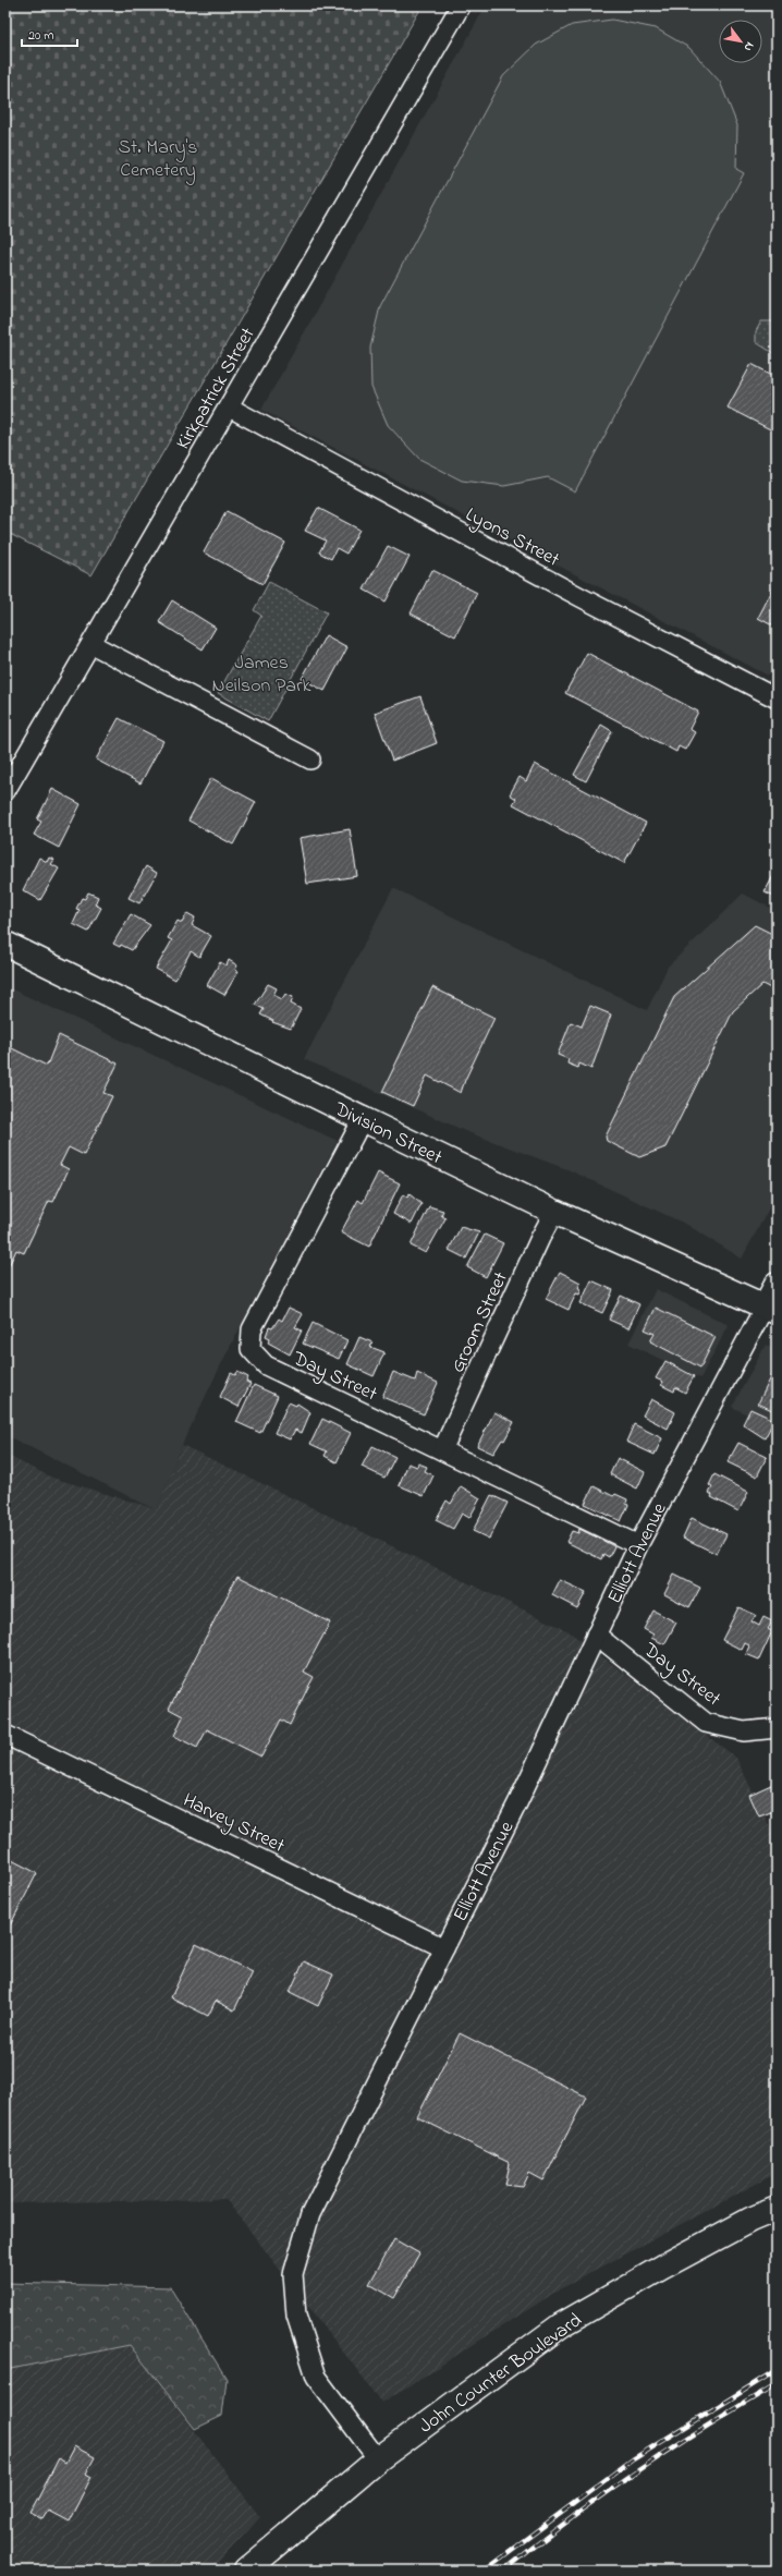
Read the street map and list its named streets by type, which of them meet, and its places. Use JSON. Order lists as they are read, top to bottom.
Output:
{
  "streets": {
    "main road": ["Division Street", "Elliott Avenue", "John Counter Boulevard"],
    "street": [
      "Kirkpatrick Street",
      "Lyons Street",
      "Groom Street",
      "Day Street",
      "Harvey Street"
    ]
  },
  "crossings": [
    ["Kirkpatrick Street", "Lyons Street"],
    ["Division Street", "Groom Street"],
    ["Division Street", "Day Street"],
    ["Division Street", "Elliott Avenue"],
    ["Groom Street", "Day Street"],
    ["Day Street", "Elliott Avenue"],
    ["Elliott Avenue", "Harvey Street"],
    ["Elliott Avenue", "John Counter Boulevard"]
  ],
  "parks": ["St. Mary's Cemetery", "James Neilson Park"],
  "scale_bar": "20 m",
  "north": "bottom right"
}
